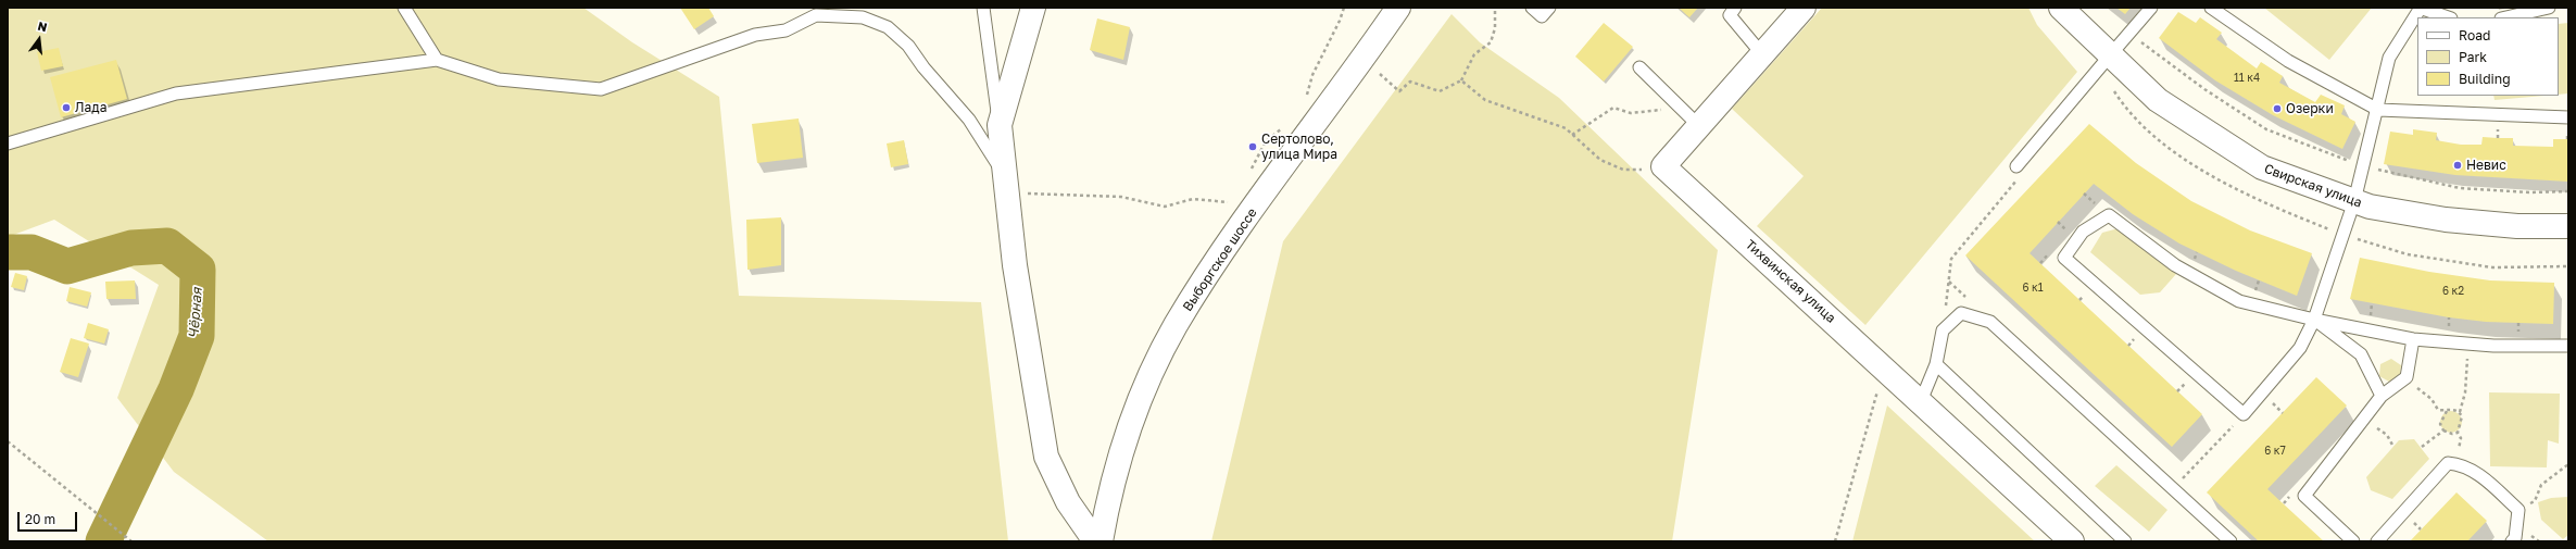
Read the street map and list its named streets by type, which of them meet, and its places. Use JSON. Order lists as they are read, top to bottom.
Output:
{
  "streets": {
    "street": ["Свирская улица", "Выборгское шоссе", "Тихвинская улица"]
  },
  "water": ["Чёрная"],
  "places": [
    "Лада",
    "Озерки",
    "Сертолово, улица Мира",
    "Невис"
  ],
  "house_numbers": [
    "11 к4",
    "6 к1",
    "6 к2",
    "6 к7"
  ],
  "legend": ["Road", "Park", "Building"],
  "scale_bar": "20 m",
  "north": "top"
}
